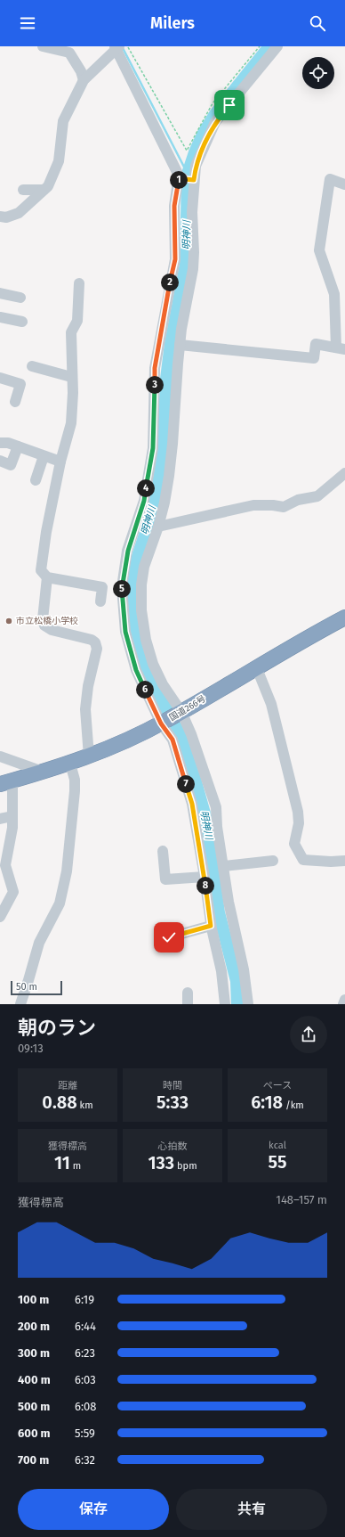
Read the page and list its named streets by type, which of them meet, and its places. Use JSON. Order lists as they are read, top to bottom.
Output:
{
  "streets": {
    "highway": ["国道266号"]
  },
  "water": ["明神川"],
  "places": ["市立松橋小学校"],
  "scale_bar": "50 m",
  "page": {
    "header": "Milers",
    "pins": [
      "1",
      "2",
      "3",
      "4",
      "5",
      "6",
      "7",
      "8"
    ],
    "scale": "50 m",
    "heading": ["朝のラン", "09:13"],
    "stats": [
      ["距離", "0.88 km"],
      ["時間", "5:33"],
      ["ペース", "6:18 /km"],
      ["獲得標高", "11 m"],
      ["心拍数", "133 bpm"],
      ["kcal", "55"]
    ],
    "chart": ["獲得標高", "148–157 m"],
    "list": [
      {
        "name": "100 m",
        "note": "6:19"
      },
      {
        "name": "200 m",
        "note": "6:44"
      },
      {
        "name": "300 m",
        "note": "6:23"
      },
      {
        "name": "400 m",
        "note": "6:03"
      },
      {
        "name": "500 m",
        "note": "6:08"
      },
      {
        "name": "600 m",
        "note": "5:59"
      },
      {
        "name": "700 m",
        "note": "6:32"
      }
    ],
    "buttons": ["保存", "共有"]
  }
}
